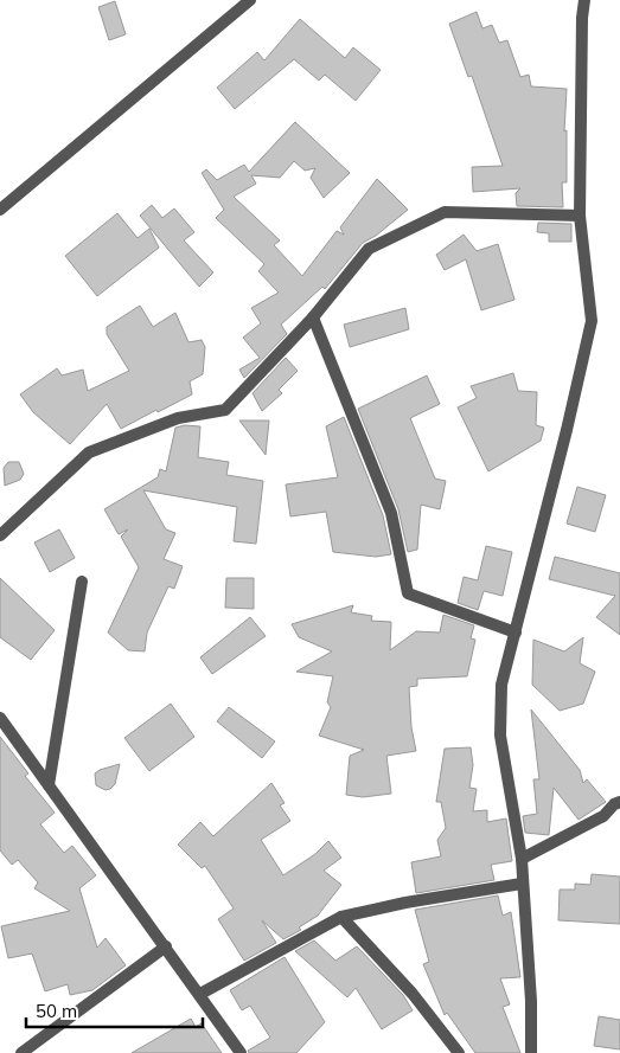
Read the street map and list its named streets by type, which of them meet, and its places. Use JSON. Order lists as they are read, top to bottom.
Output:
{
  "scale_bar": "50 m"
}
